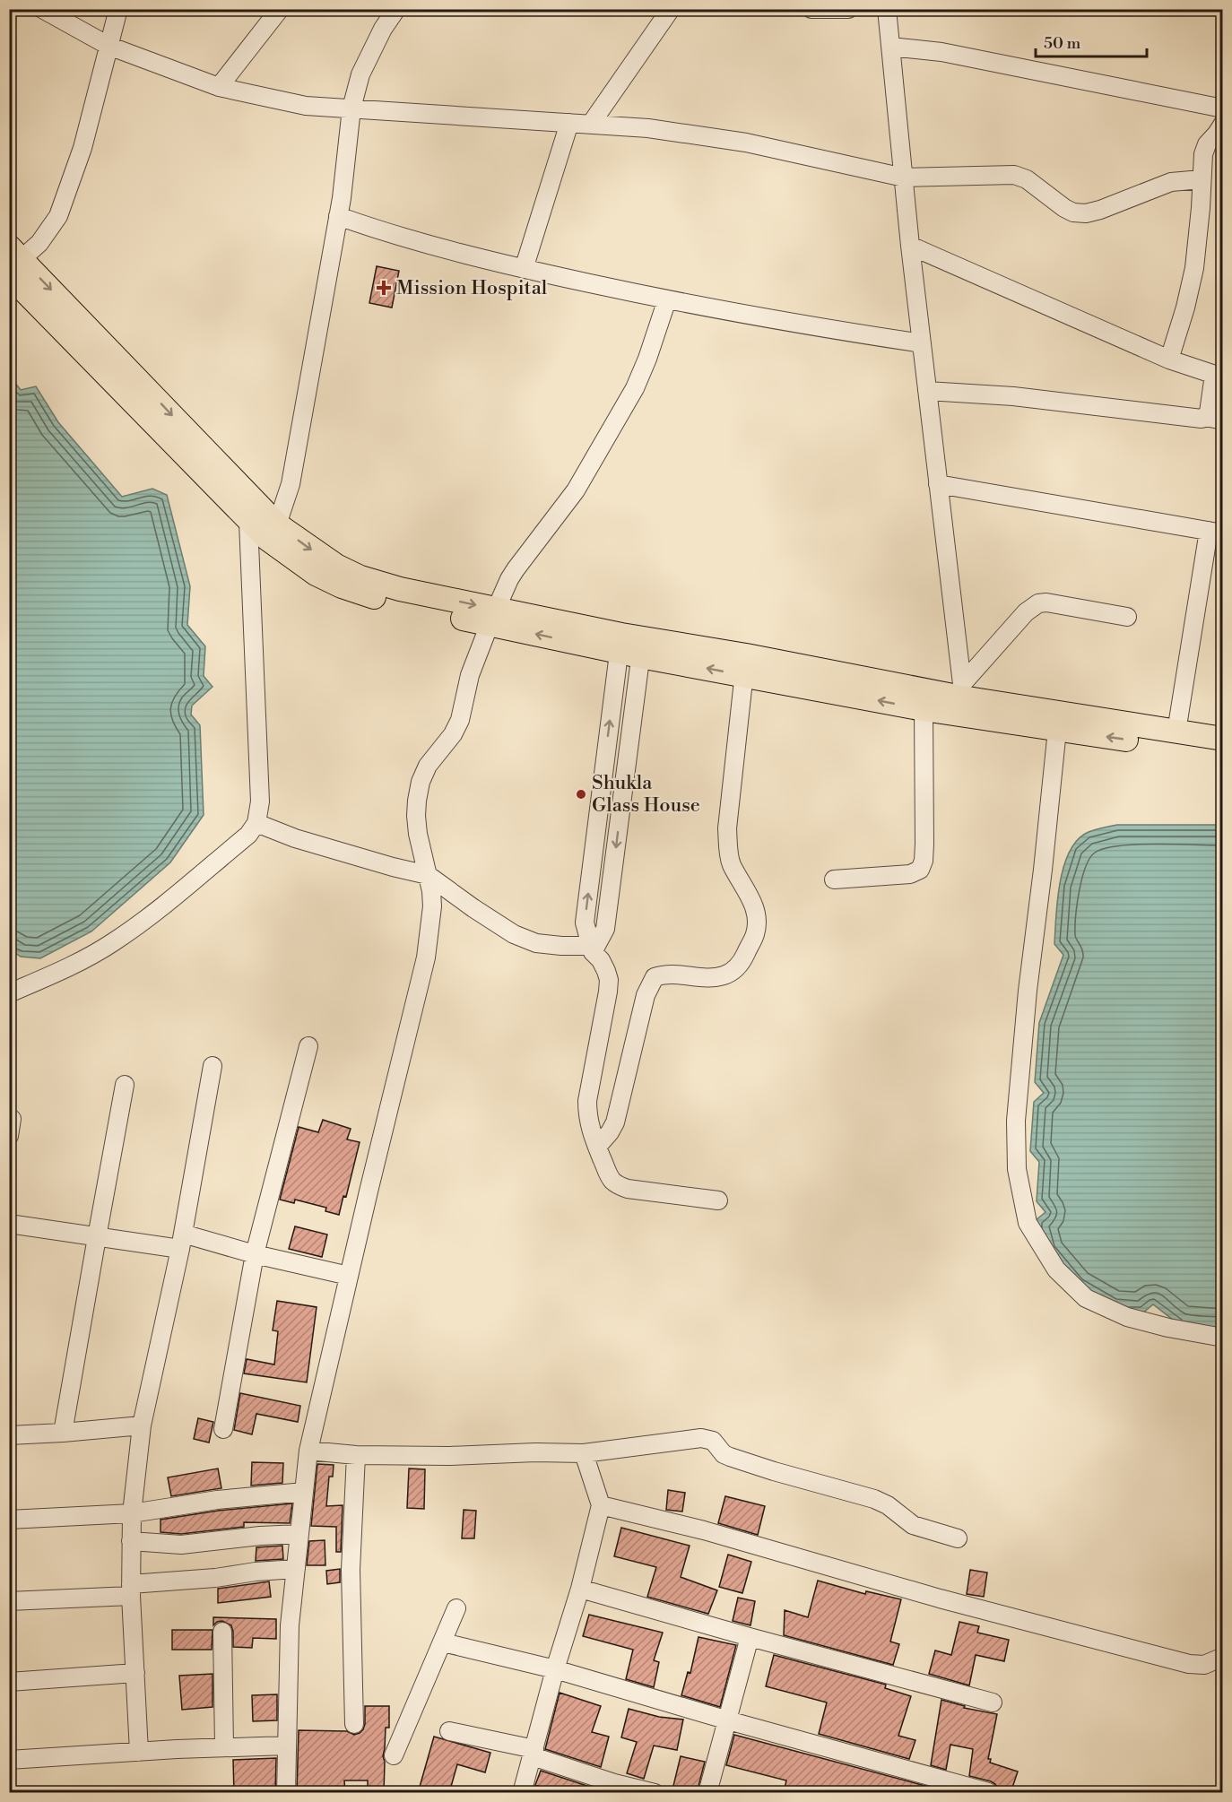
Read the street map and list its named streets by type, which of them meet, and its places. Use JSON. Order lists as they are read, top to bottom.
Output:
{
  "places": {
    "health": ["Mission Hospital"],
    "other": ["Shukla Glass House"]
  },
  "scale_bar": "50 m"
}
